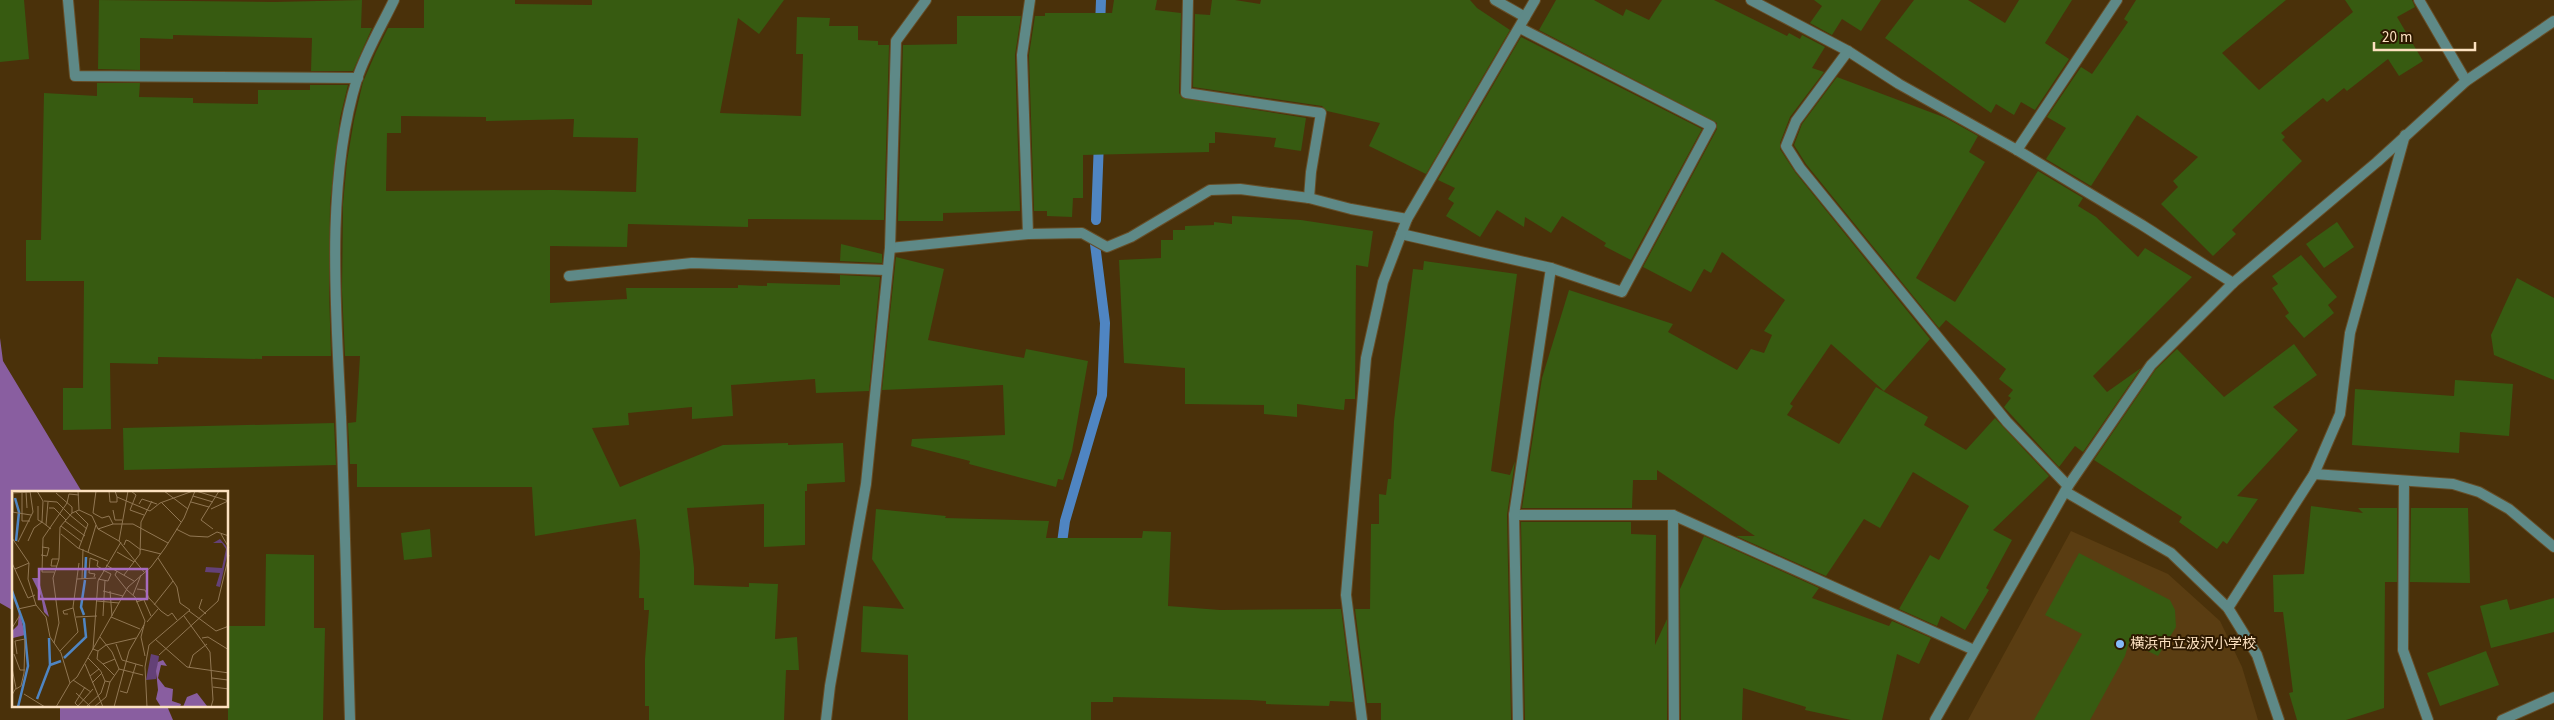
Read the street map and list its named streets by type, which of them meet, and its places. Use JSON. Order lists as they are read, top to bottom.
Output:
{
  "places": ["横浜市立汲沢小学校"],
  "scale_bar": "20 m"
}
